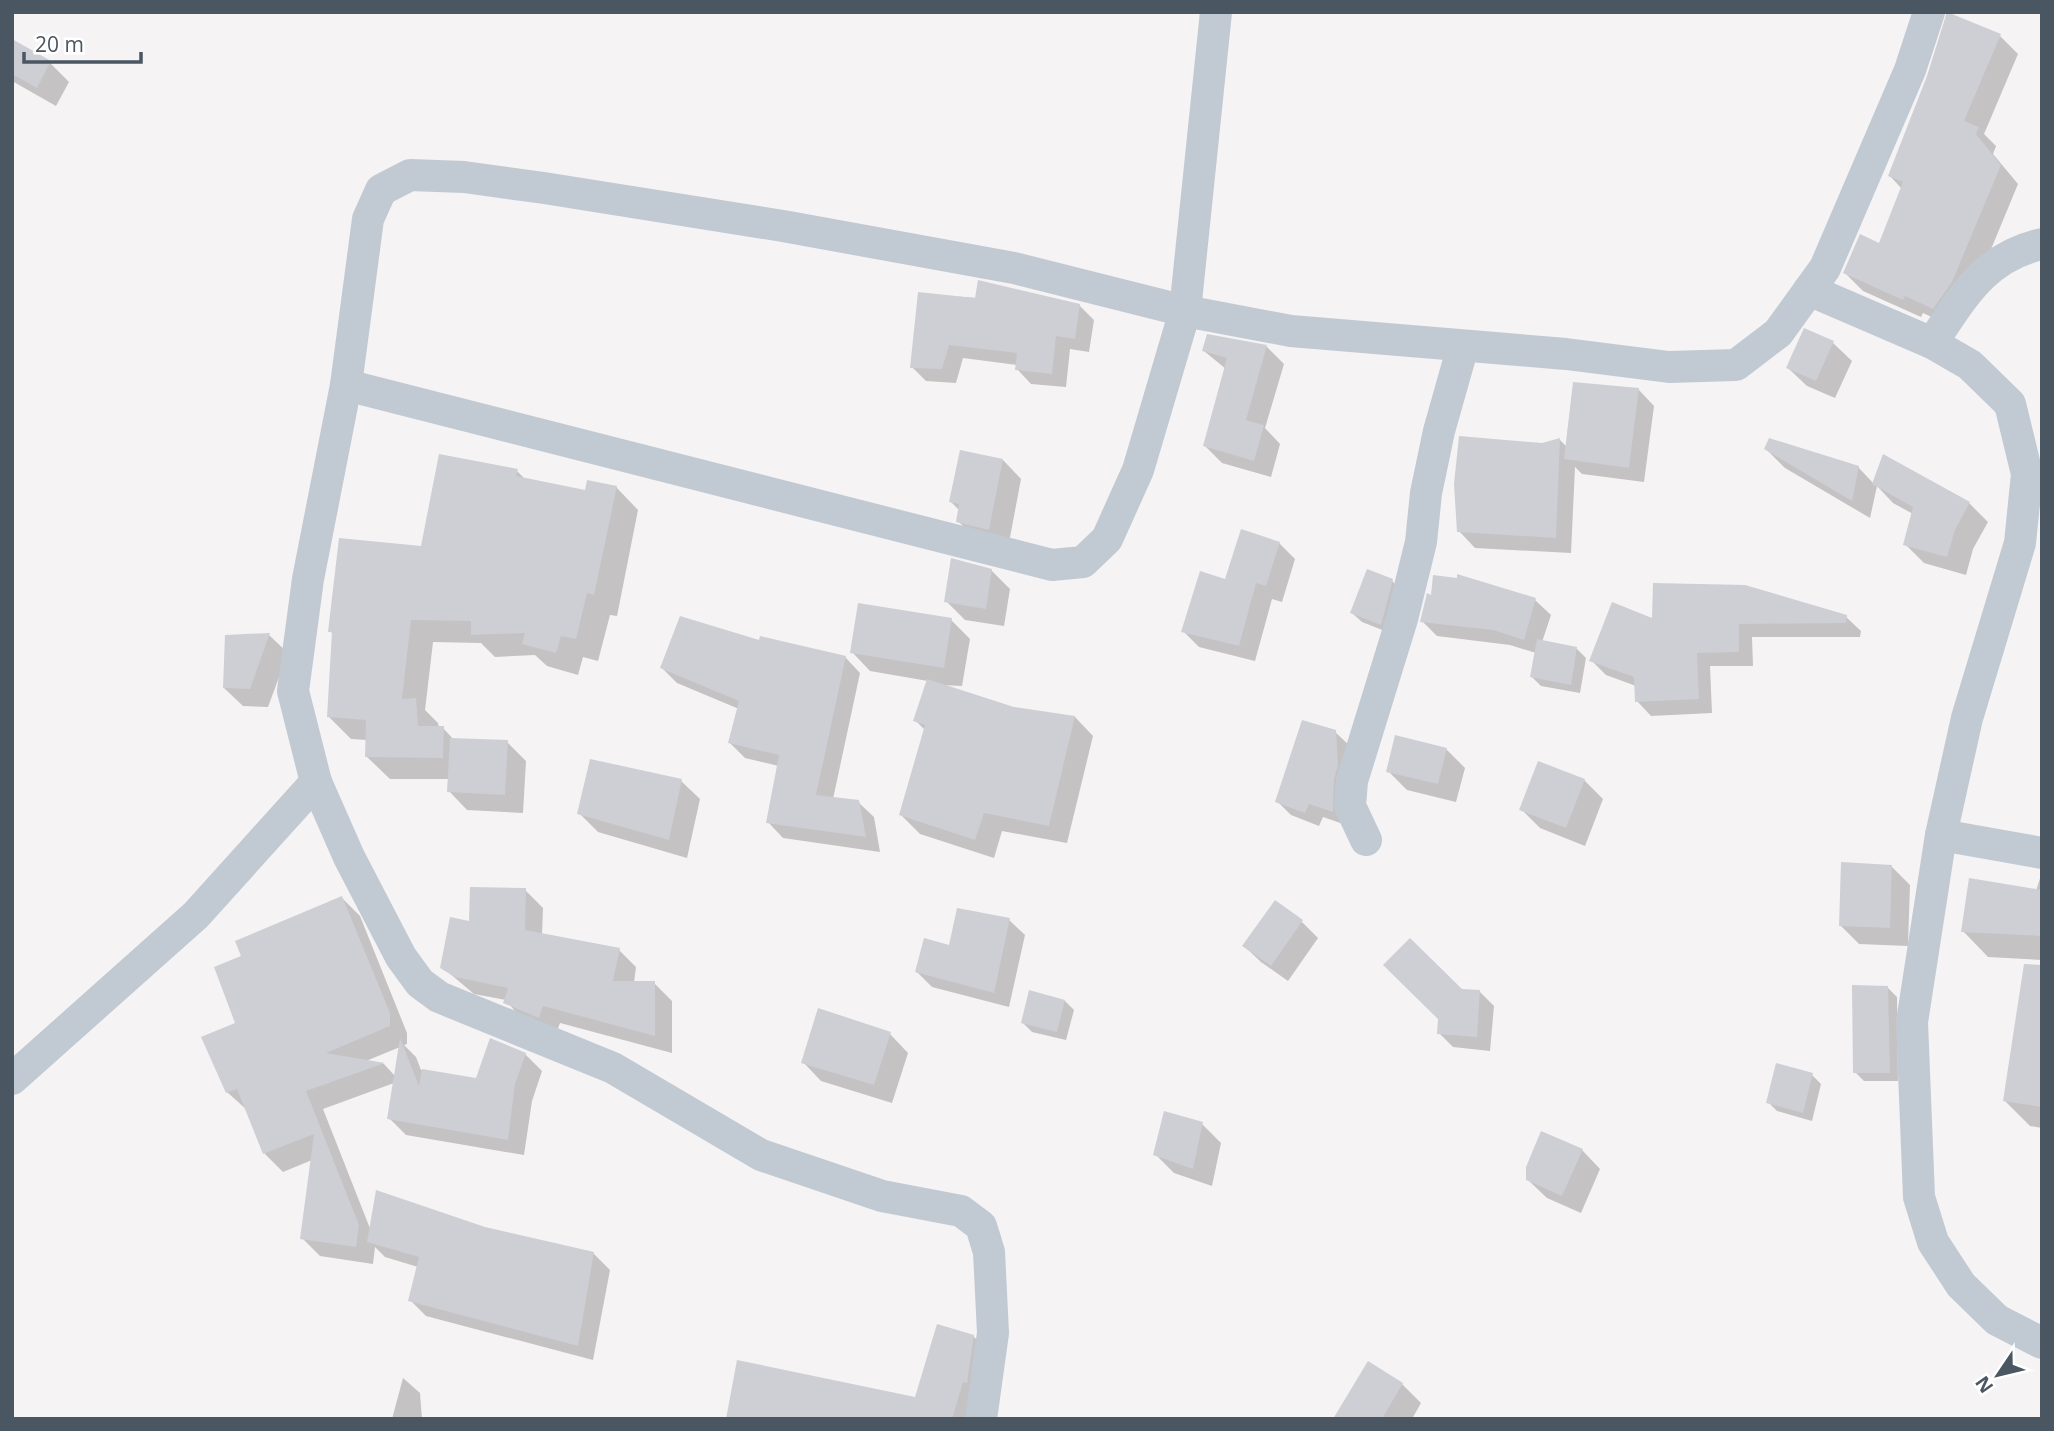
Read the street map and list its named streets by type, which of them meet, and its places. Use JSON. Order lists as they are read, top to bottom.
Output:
{
  "scale_bar": "20 m",
  "north": "bottom left"
}
